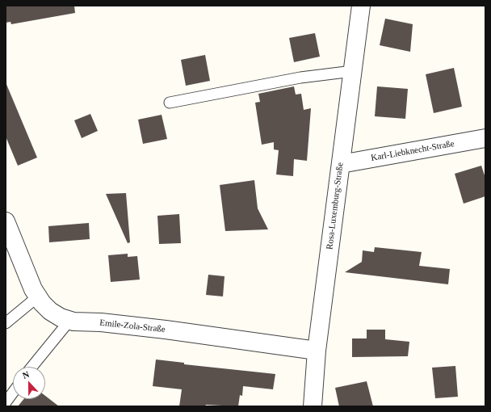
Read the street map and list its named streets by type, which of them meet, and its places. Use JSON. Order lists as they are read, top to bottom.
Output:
{
  "streets": {
    "street": ["Karl-Liebknecht-Straße", "Rosa-Luxemburg-Straße", "Emile-Zola-Straße"]
  },
  "crossings": [
    ["Karl-Liebknecht-Straße", "Rosa-Luxemburg-Straße"],
    ["Rosa-Luxemburg-Straße", "Emile-Zola-Straße"]
  ],
  "north": "top"
}
